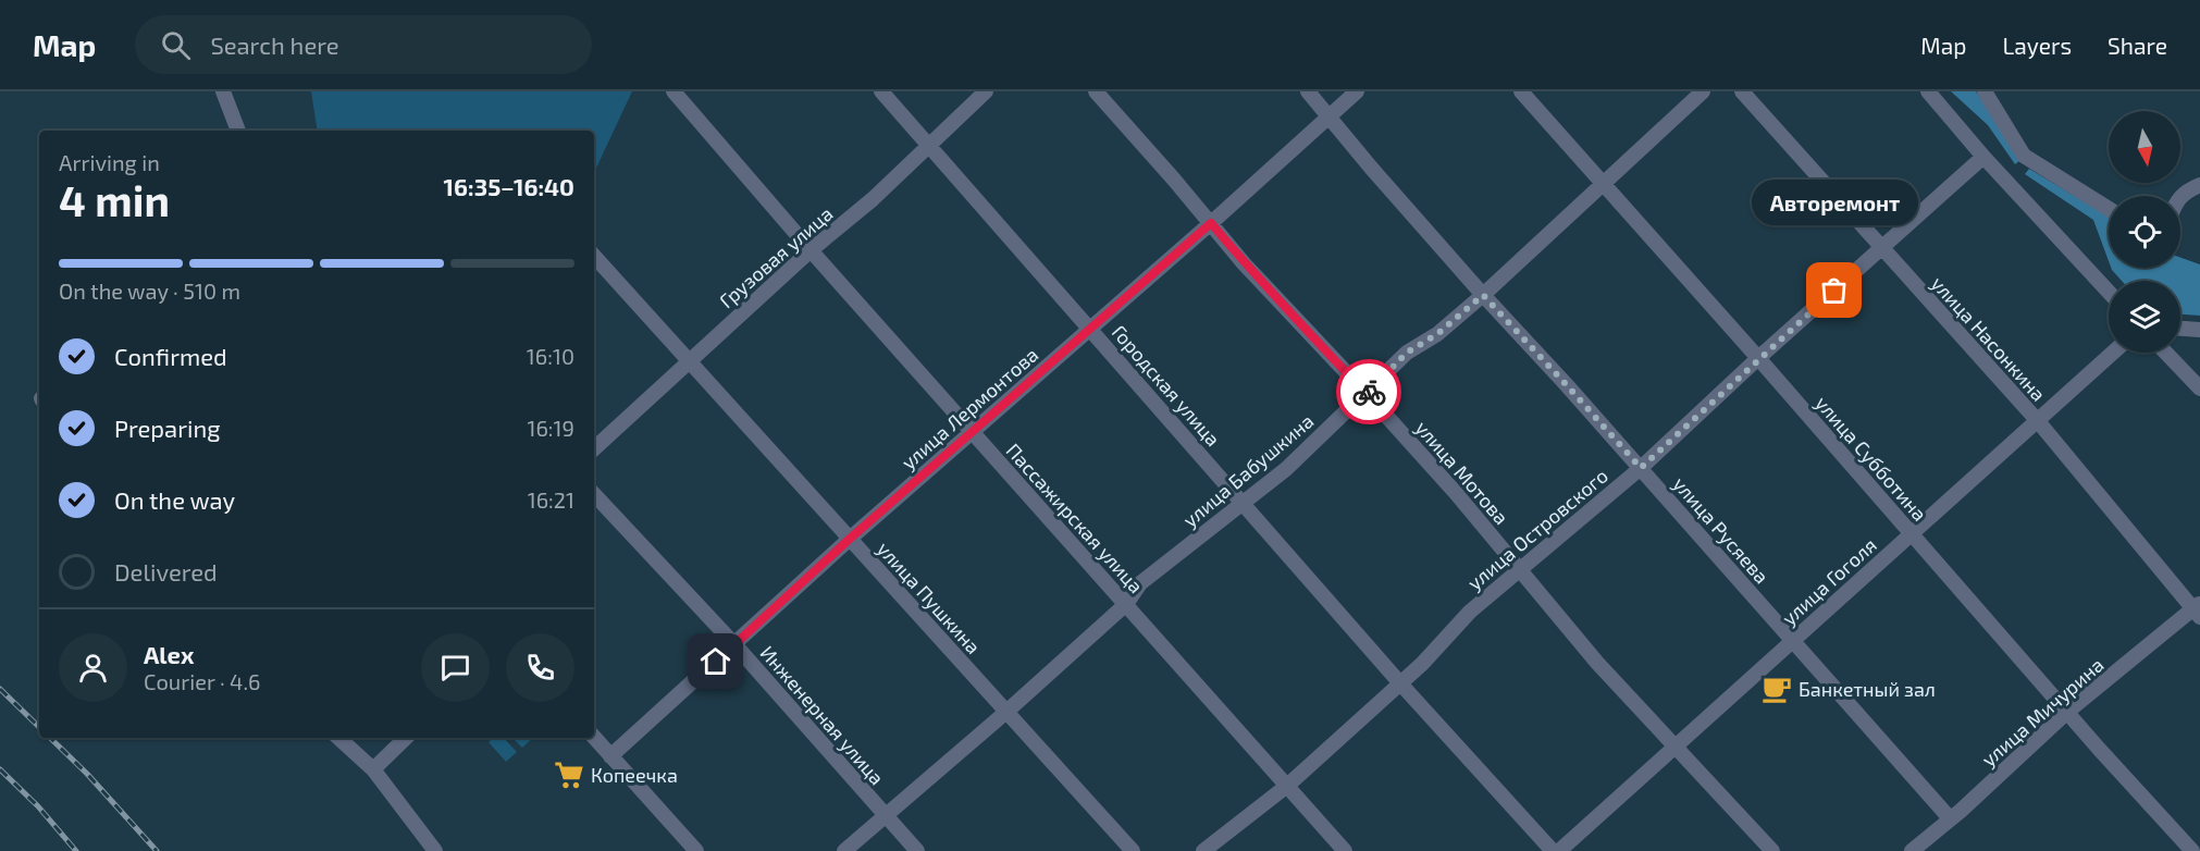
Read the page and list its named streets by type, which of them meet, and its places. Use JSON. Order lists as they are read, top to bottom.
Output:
{
  "streets": {
    "street": [
      "Грузовая улица",
      "улица Насонкина",
      "Городская улица",
      "улица Лермонтова",
      "улица Субботина",
      "улица Бабушкина",
      "улица Мотова",
      "Пассажирская улица",
      "улица Островского",
      "улица Русяева",
      "улица Гоголя",
      "улица Пушкина",
      "улица Мичурина",
      "Инженерная улица"
    ]
  },
  "crossings": [
    ["Грузовая улица", "Городская улица"],
    ["Грузовая улица", "Пассажирская улица"],
    ["Грузовая улица", "улица Пушкина"],
    ["улица Насонкина", "улица Островского"],
    ["улица Насонкина", "улица Гоголя"],
    ["улица Насонкина", "улица Мичурина"],
    ["Городская улица", "улица Лермонтова"],
    ["Городская улица", "улица Бабушкина"],
    ["Городская улица", "улица Островского"],
    ["улица Лермонтова", "улица Мотова"],
    ["улица Лермонтова", "Пассажирская улица"],
    ["улица Лермонтова", "улица Русяева"],
    ["улица Лермонтова", "улица Пушкина"],
    ["улица Лермонтова", "Инженерная улица"],
    ["улица Субботина", "улица Бабушкина"],
    ["улица Субботина", "улица Островского"],
    ["улица Субботина", "улица Гоголя"],
    ["улица Субботина", "улица Мичурина"],
    ["улица Бабушкина", "улица Мотова"],
    ["улица Бабушкина", "Пассажирская улица"],
    ["улица Бабушкина", "улица Русяева"],
    ["улица Бабушкина", "улица Пушкина"],
    ["улица Бабушкина", "Инженерная улица"],
    ["улица Мотова", "улица Островского"],
    ["улица Мотова", "улица Гоголя"],
    ["Пассажирская улица", "улица Островского"],
    ["улица Островского", "улица Русяева"],
    ["улица Русяева", "улица Гоголя"],
    ["улица Русяева", "улица Мичурина"]
  ],
  "places": {
    "other": ["Авторемонт"],
    "cafe": ["Банкетный зал"],
    "supermarket": ["Копеечка"]
  },
  "north": "bottom",
  "page": {
    "header": "Map",
    "search": "Search here",
    "nav": ["Map", "Layers", "Share"],
    "heading": ["4 min", "Arriving in", "16:35–16:40"],
    "panel": ["Alex", "Courier · 4.6"],
    "bubble": "Авторемонт",
    "bar": "On the way · 510 m",
    "list": [
      ["Confirmed", "16:10"],
      ["Preparing", "16:19"],
      ["On the way", "16:21"],
      "Delivered"
    ]
  }
}
